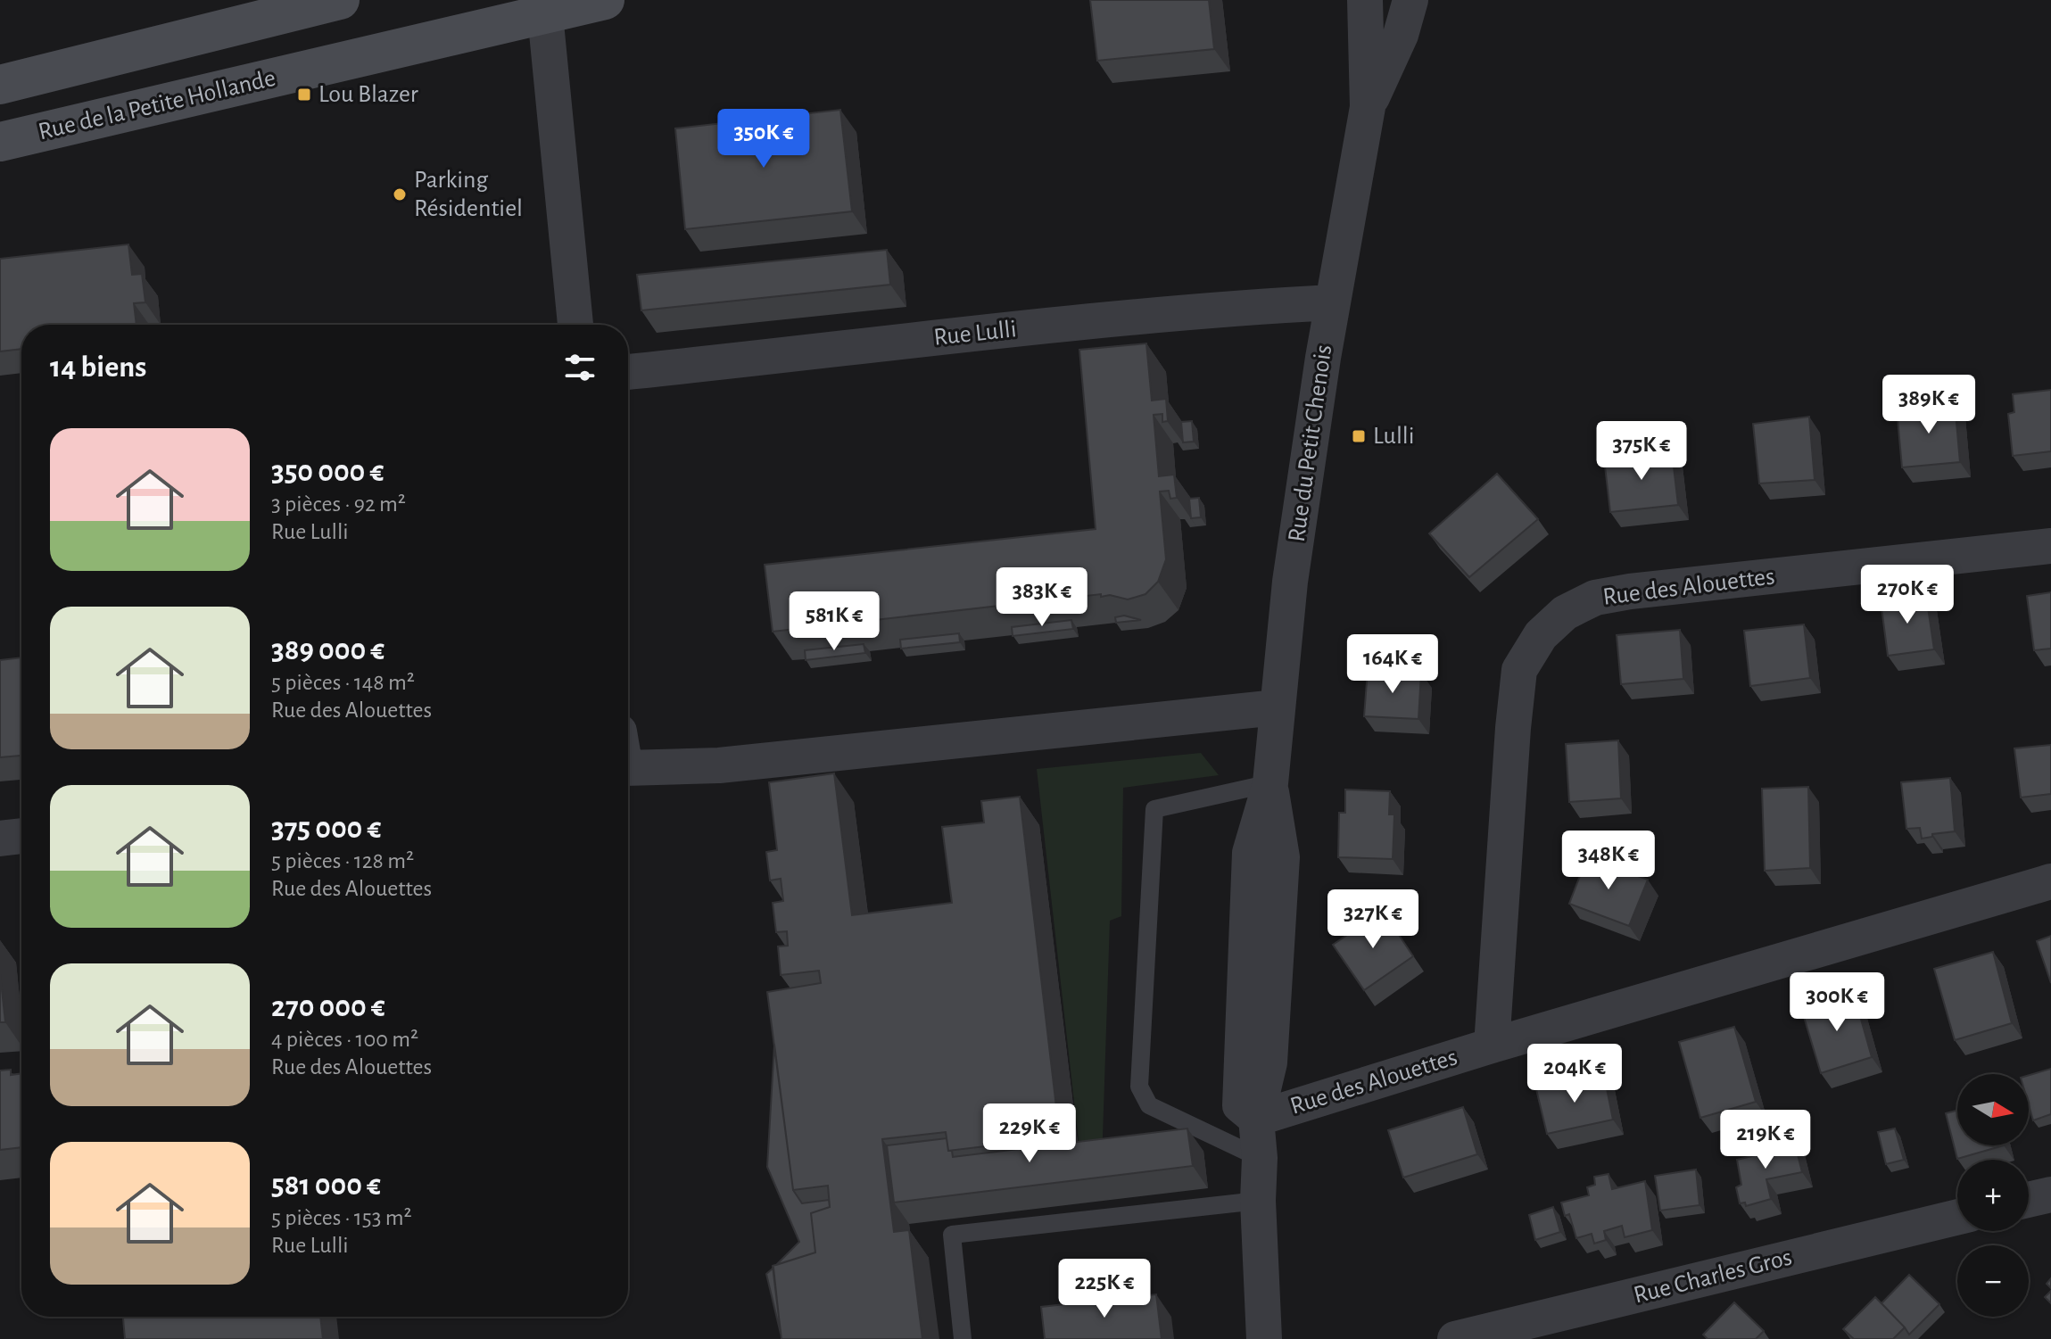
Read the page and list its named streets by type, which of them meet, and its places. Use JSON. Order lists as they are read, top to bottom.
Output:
{
  "streets": {
    "street": [
      "Rue de la Petite Hollande",
      "Rue Lulli",
      "Rue du Petit Chenois",
      "Rue des Alouettes",
      "Rue Charles Gros"
    ]
  },
  "crossings": [
    ["Rue Lulli", "Rue du Petit Chenois"],
    ["Rue du Petit Chenois", "Rue des Alouettes"]
  ],
  "places": {
    "transit": ["Lou Blazer", "Lulli"],
    "other": ["Parking Résidentiel"]
  },
  "north": "right",
  "page": {
    "price": [
      "350K €",
      "389K €",
      "375K €",
      "270K €",
      "383K €",
      "581K €",
      "164K €",
      "348K €",
      "327K €",
      "300K €",
      "204K €",
      "229K €",
      "219K €",
      "225K €"
    ],
    "heading": "14 biens",
    "list": [
      {
        "name": "350 000 €",
        "note": "3 pièces · 92 m² · Rue Lulli"
      },
      {
        "name": "389 000 €",
        "note": "5 pièces · 148 m² · Rue des Alouettes"
      },
      {
        "name": "375 000 €",
        "note": "5 pièces · 128 m² · Rue des Alouettes"
      },
      {
        "name": "270 000 €",
        "note": "4 pièces · 100 m² · Rue des Alouettes"
      },
      {
        "name": "581 000 €",
        "note": "5 pièces · 153 m² · Rue Lulli"
      }
    ],
    "map_buttons": ["+", "−"]
  }
}
